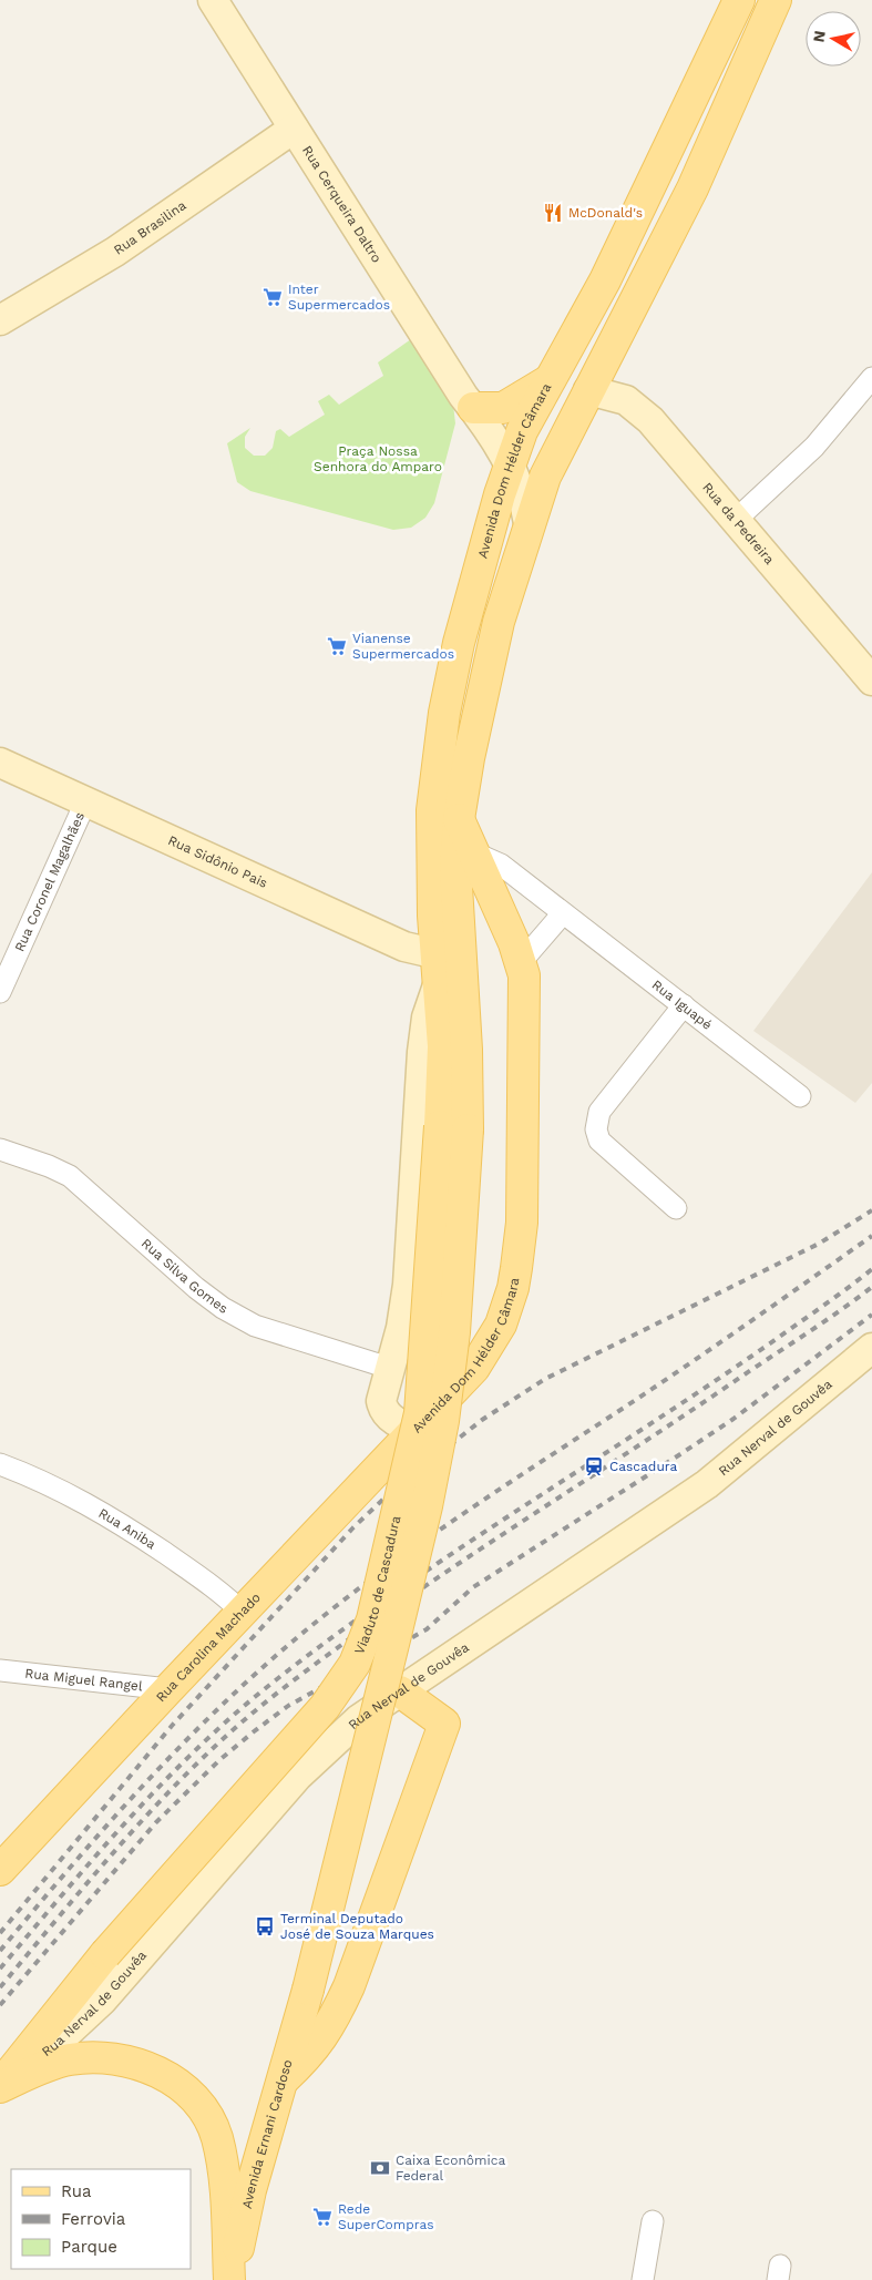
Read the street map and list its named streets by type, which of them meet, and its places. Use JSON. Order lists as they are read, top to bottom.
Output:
{
  "streets": {
    "main road": [
      "Rua Cerqueira Daltro",
      "Rua Brasilina",
      "Avenida Dom Hélder Câmara",
      "Rua da Pedreira",
      "Rua Sidônio Pais",
      "Rua Nerval de Gouvêa",
      "Viaduto de Cascadura",
      "Rua Carolina Machado",
      "Avenida Ernani Cardoso"
    ],
    "street": [
      "Rua Coronel Magalhães",
      "Rua Iguapé",
      "Rua Silva Gomes",
      "Rua Aniba",
      "Rua Miguel Rangel"
    ]
  },
  "crossings": [
    ["Rua Cerqueira Daltro", "Rua Brasilina"],
    ["Rua Cerqueira Daltro", "Avenida Dom Hélder Câmara"],
    ["Avenida Dom Hélder Câmara", "Rua Sidônio Pais"],
    ["Avenida Dom Hélder Câmara", "Rua Iguapé"],
    ["Avenida Dom Hélder Câmara", "Rua Silva Gomes"],
    ["Avenida Dom Hélder Câmara", "Viaduto de Cascadura"],
    ["Avenida Dom Hélder Câmara", "Rua Carolina Machado"],
    ["Rua Sidônio Pais", "Rua Coronel Magalhães"],
    ["Rua Nerval de Gouvêa", "Viaduto de Cascadura"],
    ["Rua Aniba", "Rua Carolina Machado"],
    ["Viaduto de Cascadura", "Avenida Ernani Cardoso"],
    ["Rua Carolina Machado", "Rua Miguel Rangel"]
  ],
  "parks": ["Praça Nossa Senhora do Amparo"],
  "places": {
    "restaurant": ["McDonald's"],
    "supermarket": ["Inter Supermercados", "Vianense Supermercados", "Rede SuperCompras"],
    "station": ["Cascadura"],
    "bus stop": ["Terminal Deputado José de Souza Marques"],
    "bank": ["Caixa Econômica Federal"]
  },
  "legend": ["Rua", "Ferrovia", "Parque"],
  "north": "left"
}
